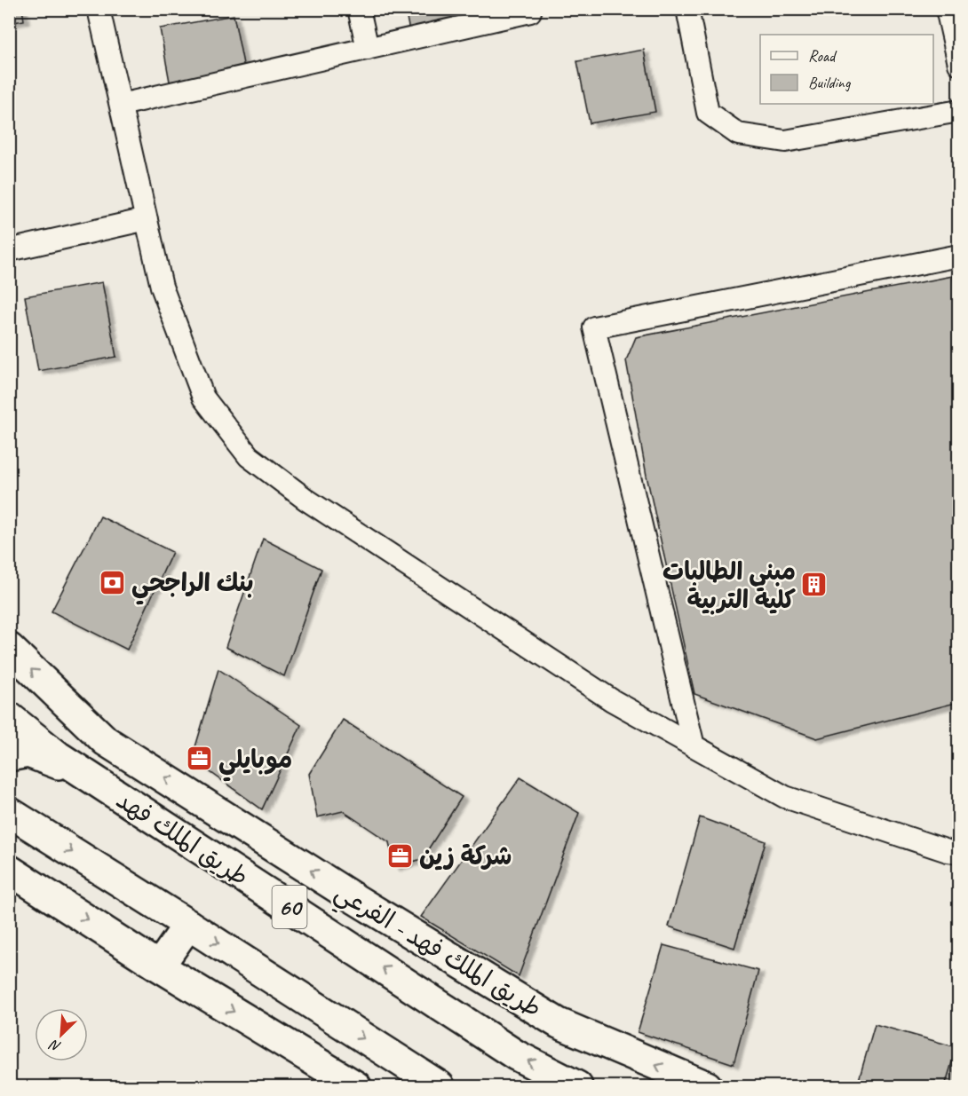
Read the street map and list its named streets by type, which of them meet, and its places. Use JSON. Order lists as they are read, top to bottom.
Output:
{
  "streets": {
    "main road": ["طريق الملك فهد", "60", "طريق الملك فهد - الفرعي"]
  },
  "places": {
    "bank": ["بنك الراجحي"],
    "building": ["مبنى الطالبات كلية التربية"],
    "office": ["موبايلي", "شركة زين"]
  },
  "legend": ["Road", "Building"],
  "north": "bottom left"
}
